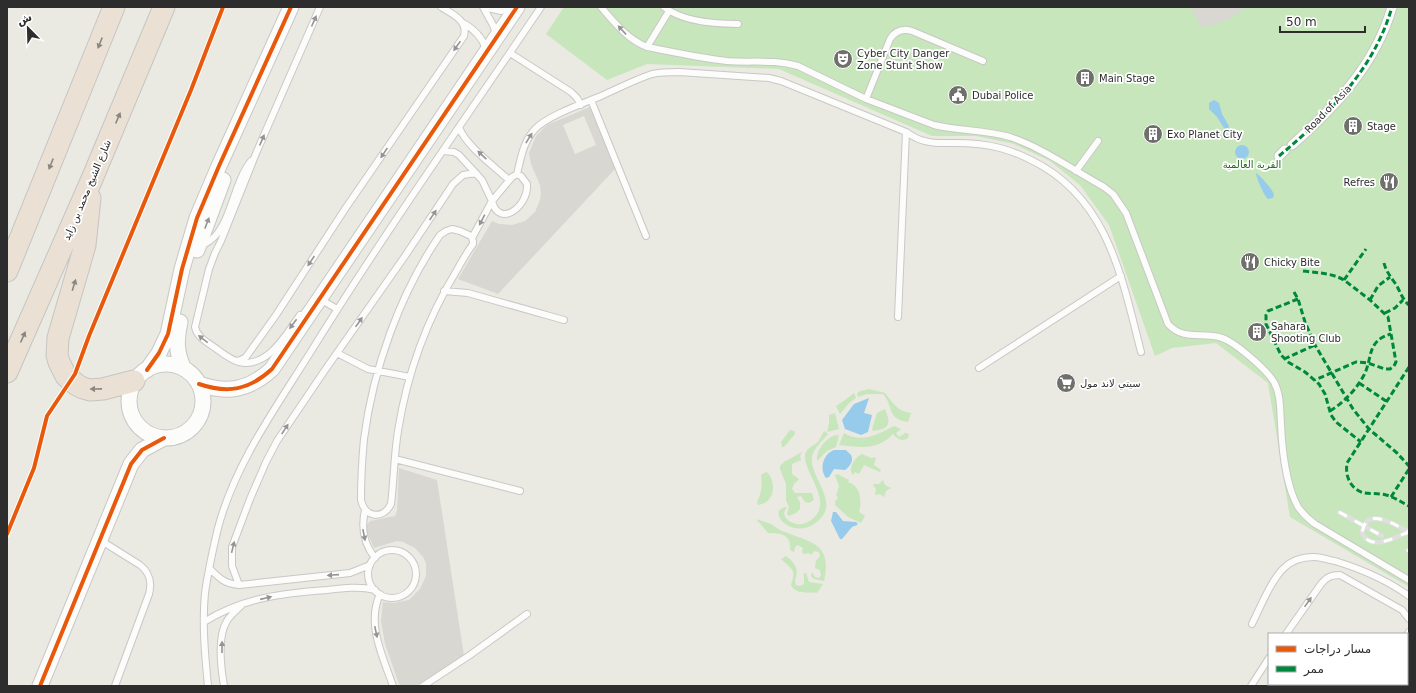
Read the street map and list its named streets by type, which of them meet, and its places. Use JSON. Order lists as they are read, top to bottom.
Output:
{
  "streets": {
    "highway": ["شارع الشيخ محمد بن زايد"],
    "street": ["Road of Asia"]
  },
  "parks": ["القرية العالمية"],
  "places": {
    "theatre": ["Cyber City Danger Zone Stunt Show"],
    "building": [
      "Main Stage",
      "Stage",
      "Exo Planet City",
      "Sahara Shooting Club"
    ],
    "public building": ["Dubai Police"],
    "restaurant": ["Refres", "Chicky Bite"],
    "supermarket": ["سيتي لاند مول"]
  },
  "legend": ["مسار دراجات", "ممر"],
  "scale_bar": "50 m",
  "north": "top left"
}
